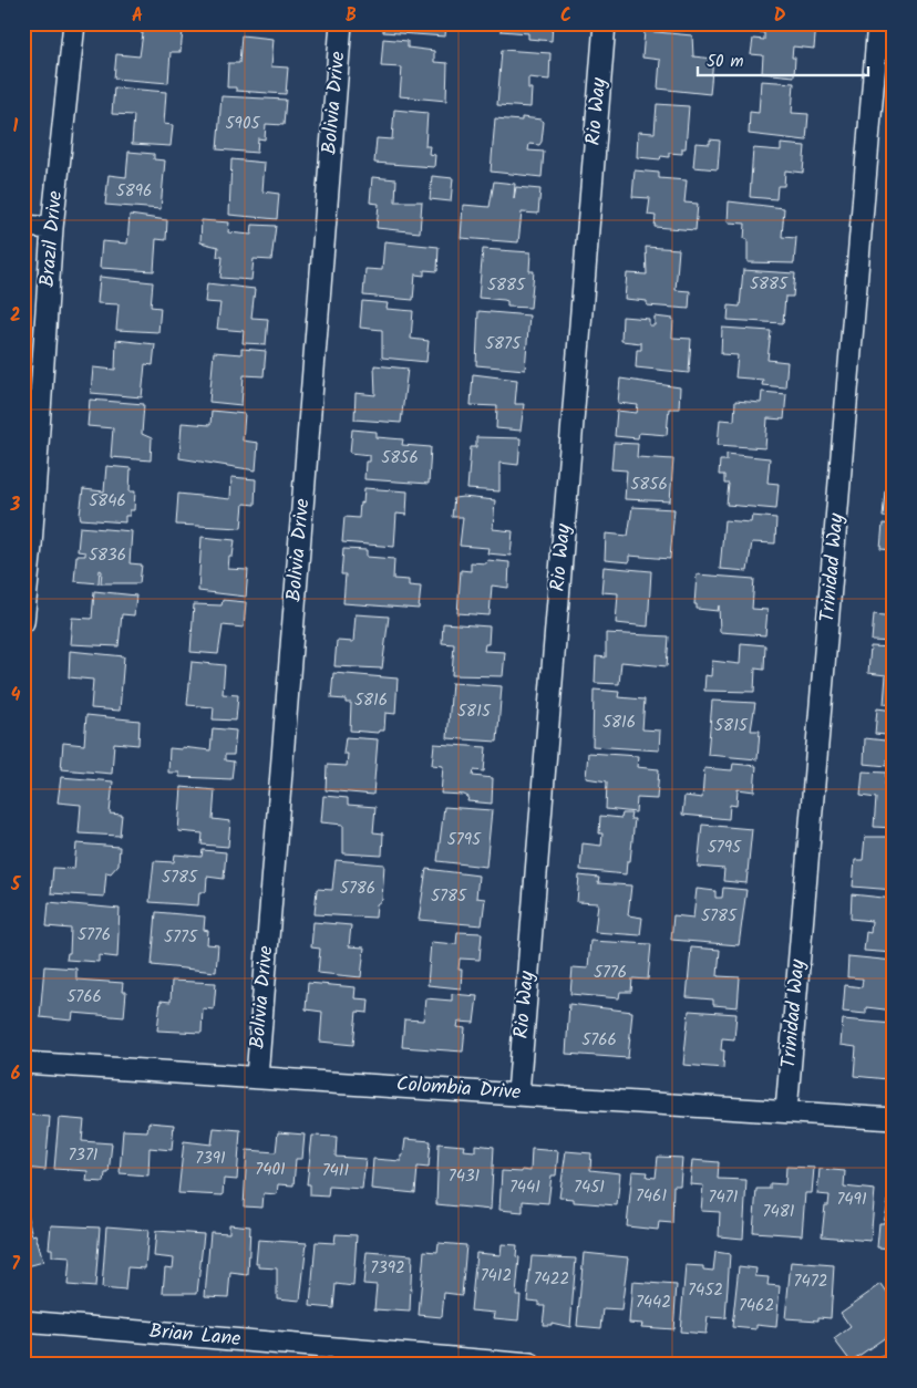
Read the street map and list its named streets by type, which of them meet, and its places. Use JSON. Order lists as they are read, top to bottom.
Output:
{
  "streets": {
    "street": [
      "Bolivia Drive",
      "Rio Way",
      "Brazil Drive",
      "Trinidad Way",
      "Colombia Drive",
      "Brian Lane"
    ]
  },
  "crossings": [
    ["Bolivia Drive", "Colombia Drive"],
    ["Rio Way", "Colombia Drive"],
    ["Trinidad Way", "Colombia Drive"]
  ],
  "house_numbers": [
    "5905",
    "5896",
    "5885",
    "5885",
    "5875",
    "5856",
    "5856",
    "5846",
    "5836",
    "5816",
    "5815",
    "5816",
    "5815",
    "5795",
    "5795",
    "5785",
    "5786",
    "5785",
    "5785",
    "5776",
    "5775",
    "5776",
    "5766",
    "5766",
    "7371",
    "7391",
    "7401",
    "7411",
    "7431",
    "7441",
    "7451",
    "7461",
    "7471",
    "7491",
    "7481",
    "7392",
    "7412",
    "7422",
    "7472",
    "7452",
    "7442",
    "7462"
  ],
  "scale_bar": "50 m",
  "grid": {
    "columns": [
      "A",
      "B",
      "C",
      "D"
    ],
    "rows": [
      "1",
      "2",
      "3",
      "4",
      "5",
      "6",
      "7"
    ]
  }
}
